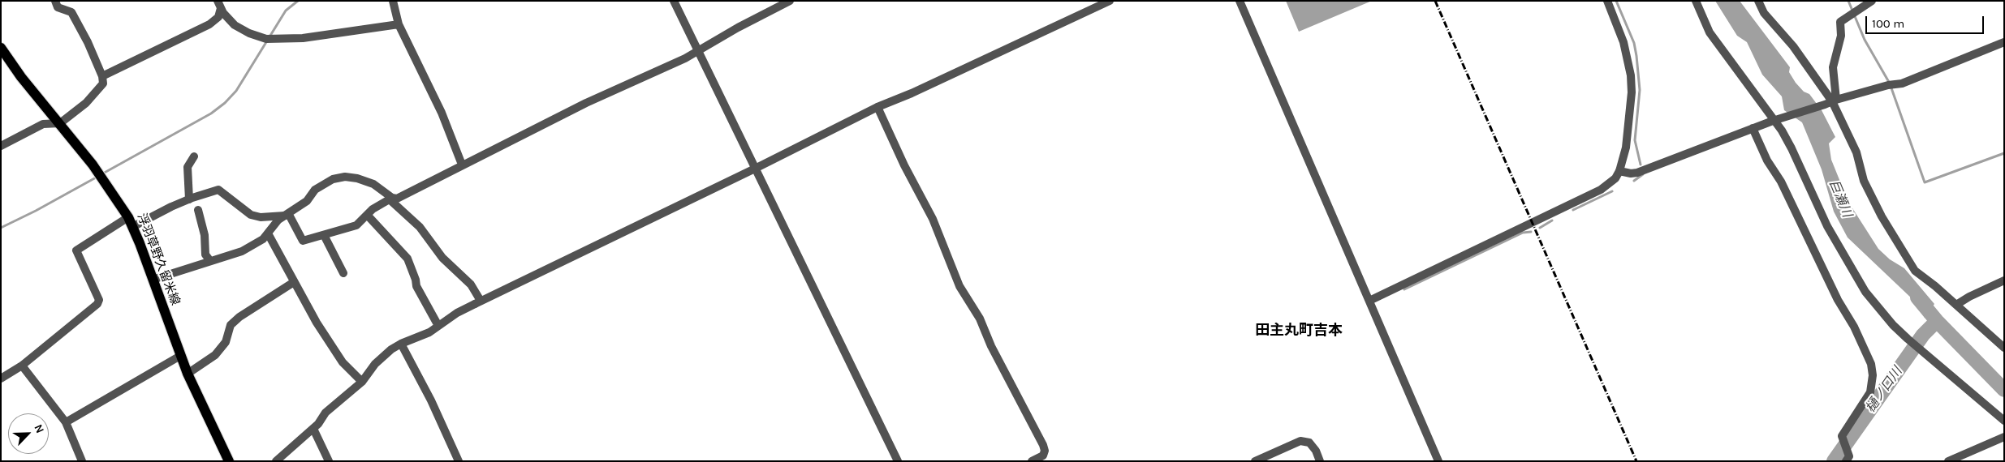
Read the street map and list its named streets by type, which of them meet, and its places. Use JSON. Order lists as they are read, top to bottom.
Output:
{
  "streets": {
    "main road": ["浮羽草野久留米線"]
  },
  "districts": ["田主丸町吉本"],
  "water": ["巨瀬川", "樋ノ口川"],
  "scale_bar": "100 m",
  "north": "top right"
}
